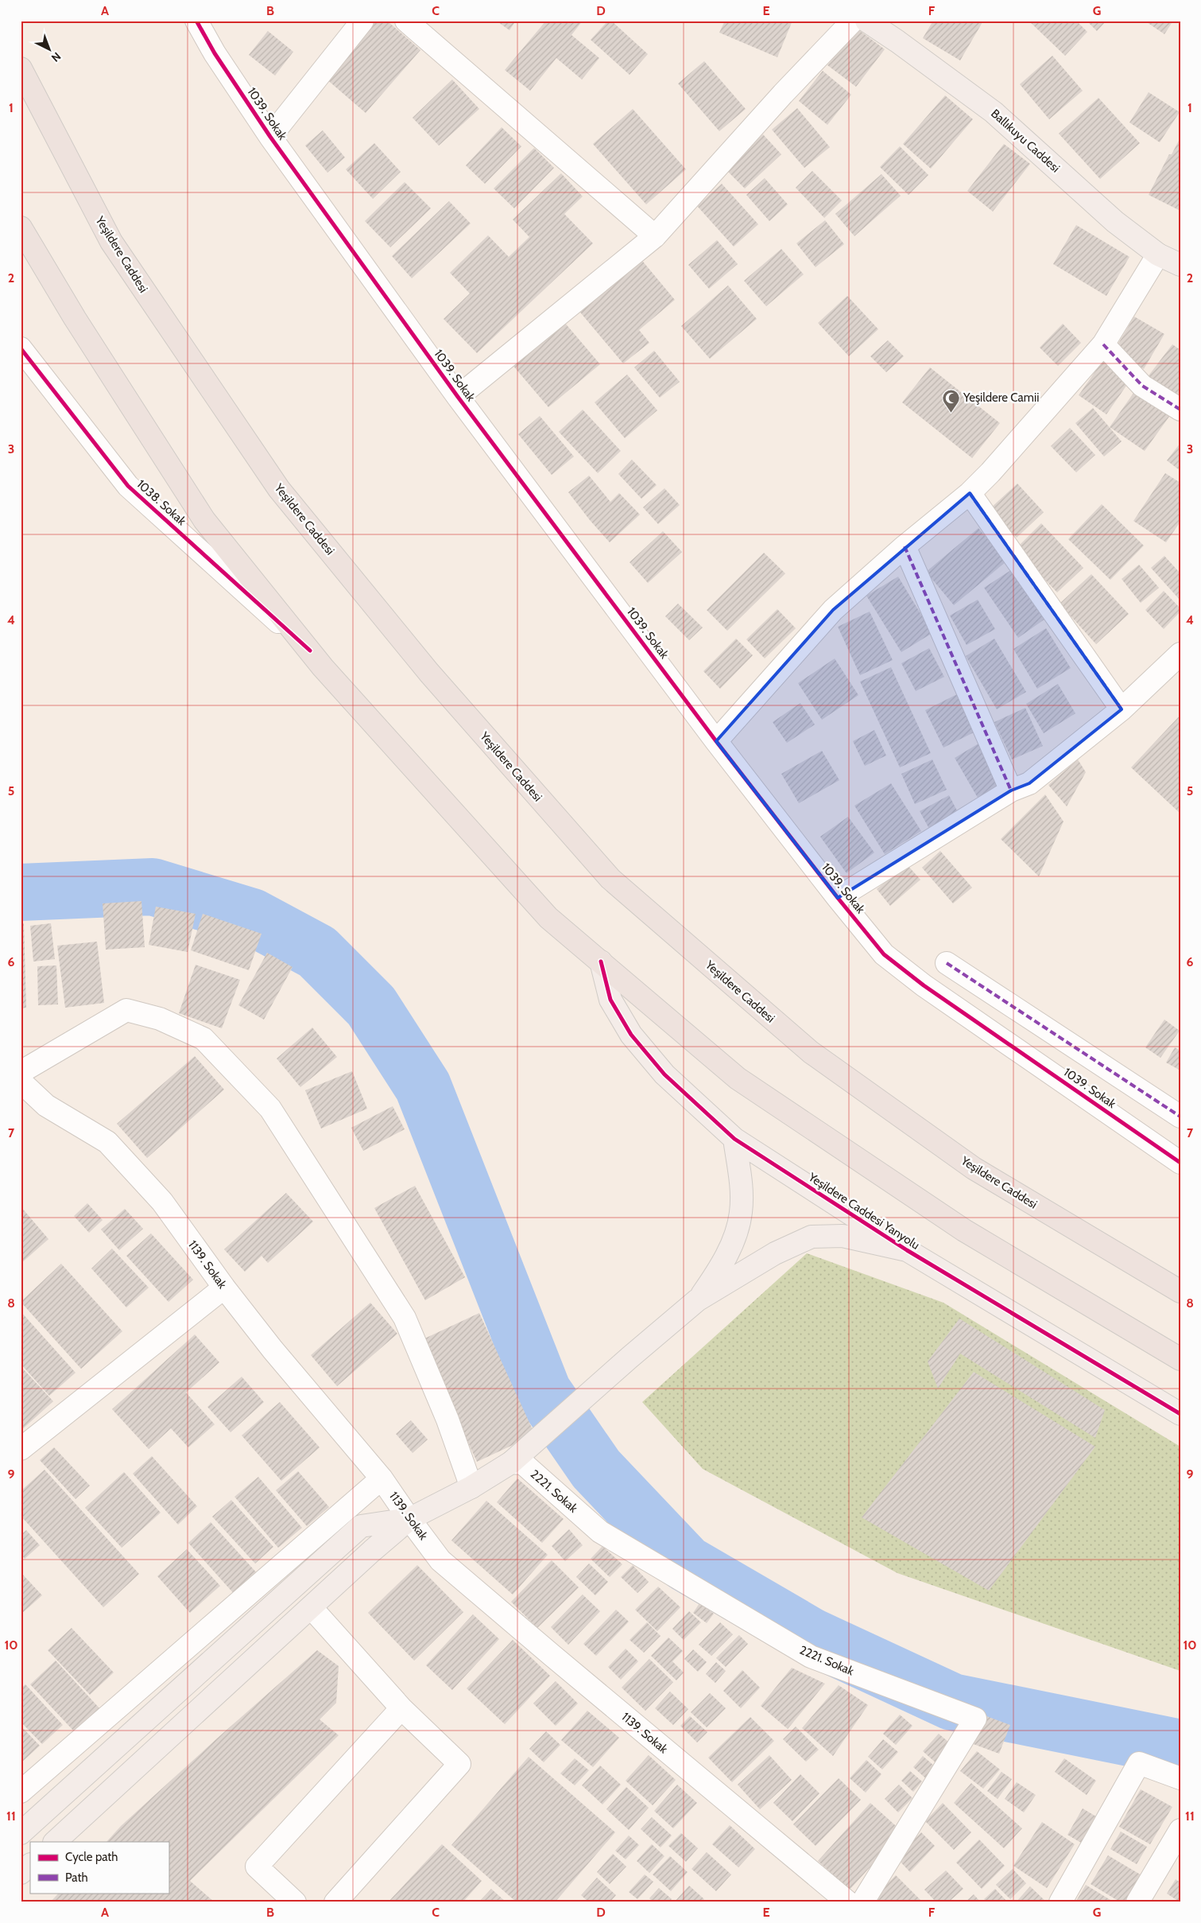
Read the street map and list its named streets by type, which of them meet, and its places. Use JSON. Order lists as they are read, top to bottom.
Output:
{
  "streets": {
    "highway": ["Yeşildere Caddesi"],
    "main road": ["Ballıkuyu Caddesi", "Yeşildere Caddesi Yanyolu"],
    "street": [
      "1039. Sokak",
      "1038. Sokak",
      "1139. Sokak",
      "2221. Sokak"
    ]
  },
  "places": {
    "mosque": ["Yeşildere Camii"]
  },
  "legend": ["Cycle path", "Path"],
  "north": "bottom right",
  "grid": {
    "columns": [
      "A",
      "B",
      "C",
      "D",
      "E",
      "F",
      "G"
    ],
    "rows": [
      "1",
      "2",
      "3",
      "4",
      "5",
      "6",
      "7",
      "8",
      "9",
      "10",
      "11"
    ]
  }
}
